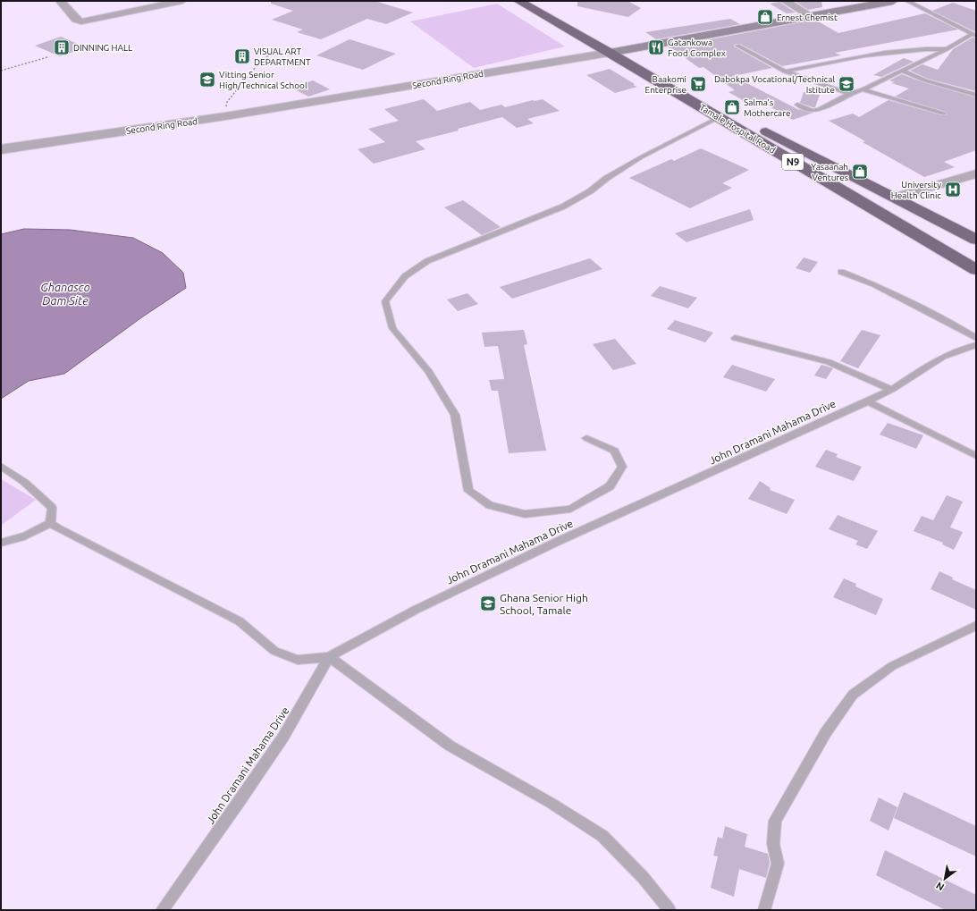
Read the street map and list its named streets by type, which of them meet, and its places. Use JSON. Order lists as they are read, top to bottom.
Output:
{
  "streets": {
    "highway": ["Tamale Hospital Road", "N9"],
    "main road": ["Second Ring Road"],
    "lane": ["John Dramani Mahama Drive"]
  },
  "crossings": [
    ["Second Ring Road", "Tamale Hospital Road"],
    ["Second Ring Road", "N9"],
    ["Tamale Hospital Road", "N9"]
  ],
  "water": ["Ghanasco Dam Site"],
  "places": {
    "shop": ["Ernest Chemist", "Salma's Mothercare", "Yasaanah Ventures"],
    "building": ["DINNING HALL", "VISUAL ART DEPARTMENT"],
    "restaurant": ["Gatankowa Food Complex"],
    "school or university": ["Vitting Senior High/Technical School", "Dabokpa Vocational/Technical Istitute", "Ghana Senior High School, Tamale"],
    "supermarket": ["Baakomi Enterprise"],
    "hospital": ["University Health Clinic"]
  },
  "north": "bottom left"
}
